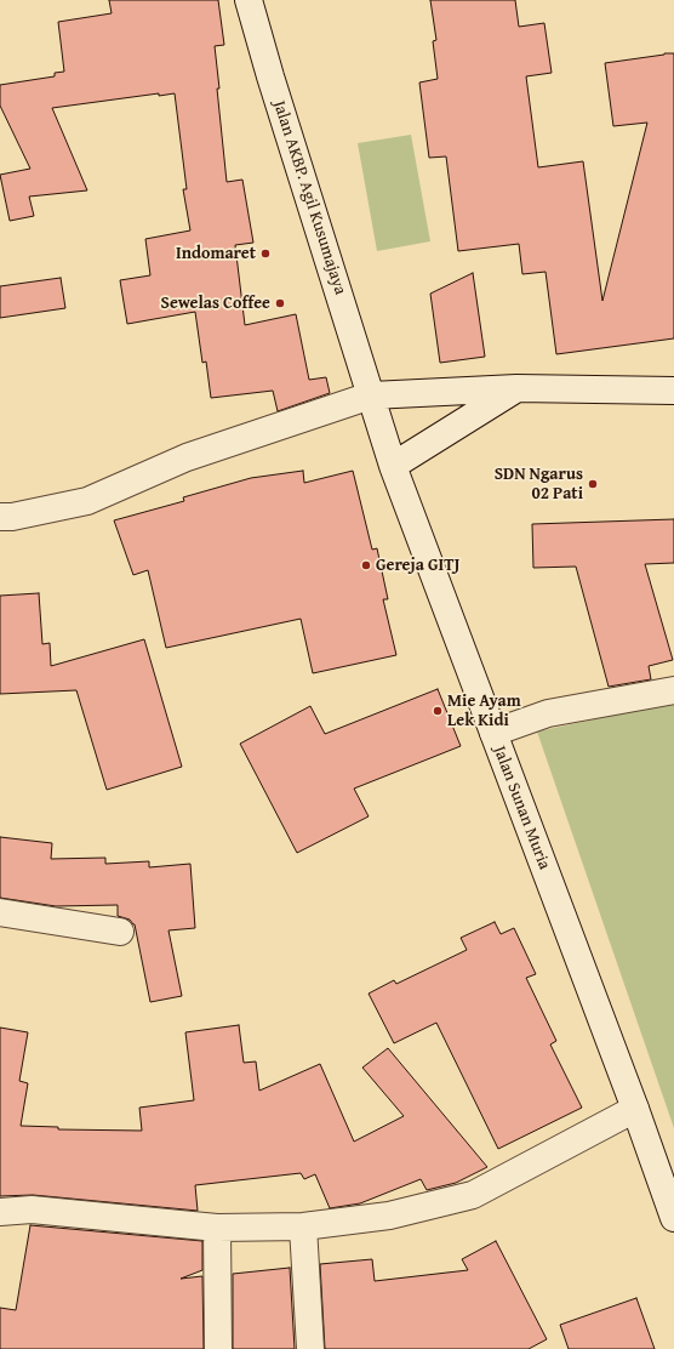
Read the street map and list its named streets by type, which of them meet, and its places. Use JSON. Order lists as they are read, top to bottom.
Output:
{
  "streets": {
    "main road": ["Jalan AKBP. Agil Kusumajaya", "Jalan Sunan Muria"]
  },
  "crossings": [
    ["Jalan AKBP. Agil Kusumajaya", "Jalan Sunan Muria"]
  ],
  "places": [
    "Indomaret",
    "Sewelas Coffee",
    "SDN Ngarus 02 Pati",
    "Gereja GITJ",
    "Mie Ayam Lek Kidi"
  ]
}
